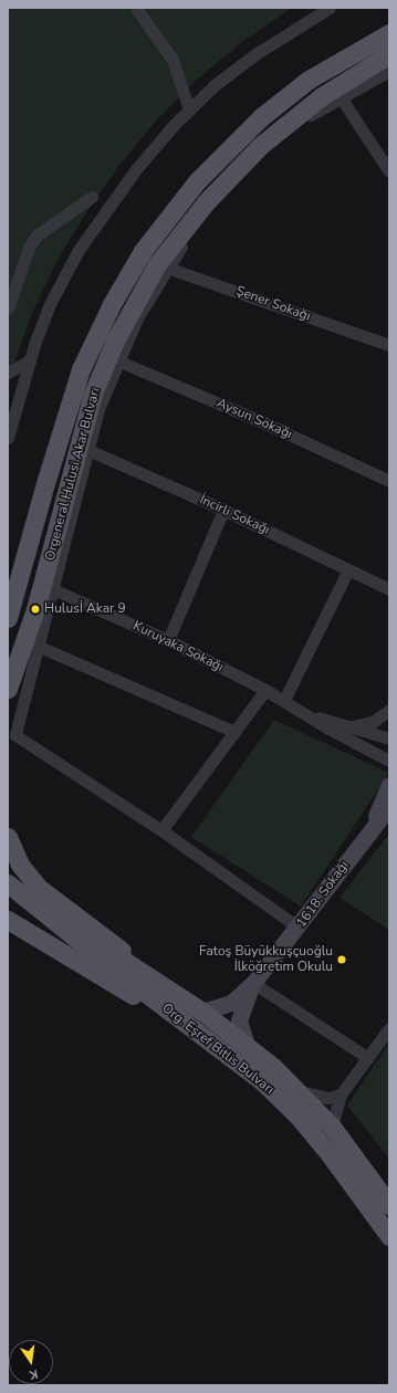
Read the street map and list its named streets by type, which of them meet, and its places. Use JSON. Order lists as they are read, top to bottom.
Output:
{
  "streets": {
    "main road": ["Orgeneral Hulusi Akar Bulvarı", "Org. Eşref Bitlis Bulvarı"],
    "street": [
      "Şener Sokağı",
      "Aysun Sokağı",
      "İncirli Sokağı",
      "Kuruyaka Sokağı",
      "1618. Sokağı"
    ]
  },
  "crossings": [
    ["Şener Sokağı", "Orgeneral Hulusi Akar Bulvarı"],
    ["Orgeneral Hulusi Akar Bulvarı", "İncirli Sokağı"],
    ["Orgeneral Hulusi Akar Bulvarı", "Kuruyaka Sokağı"],
    ["1618. Sokağı", "Org. Eşref Bitlis Bulvarı"]
  ],
  "places": ["Hulusİ Akar 9", "Fatoş Büyükkuşçuoğlu İlköğretim Okulu"],
  "north": "bottom"
}
